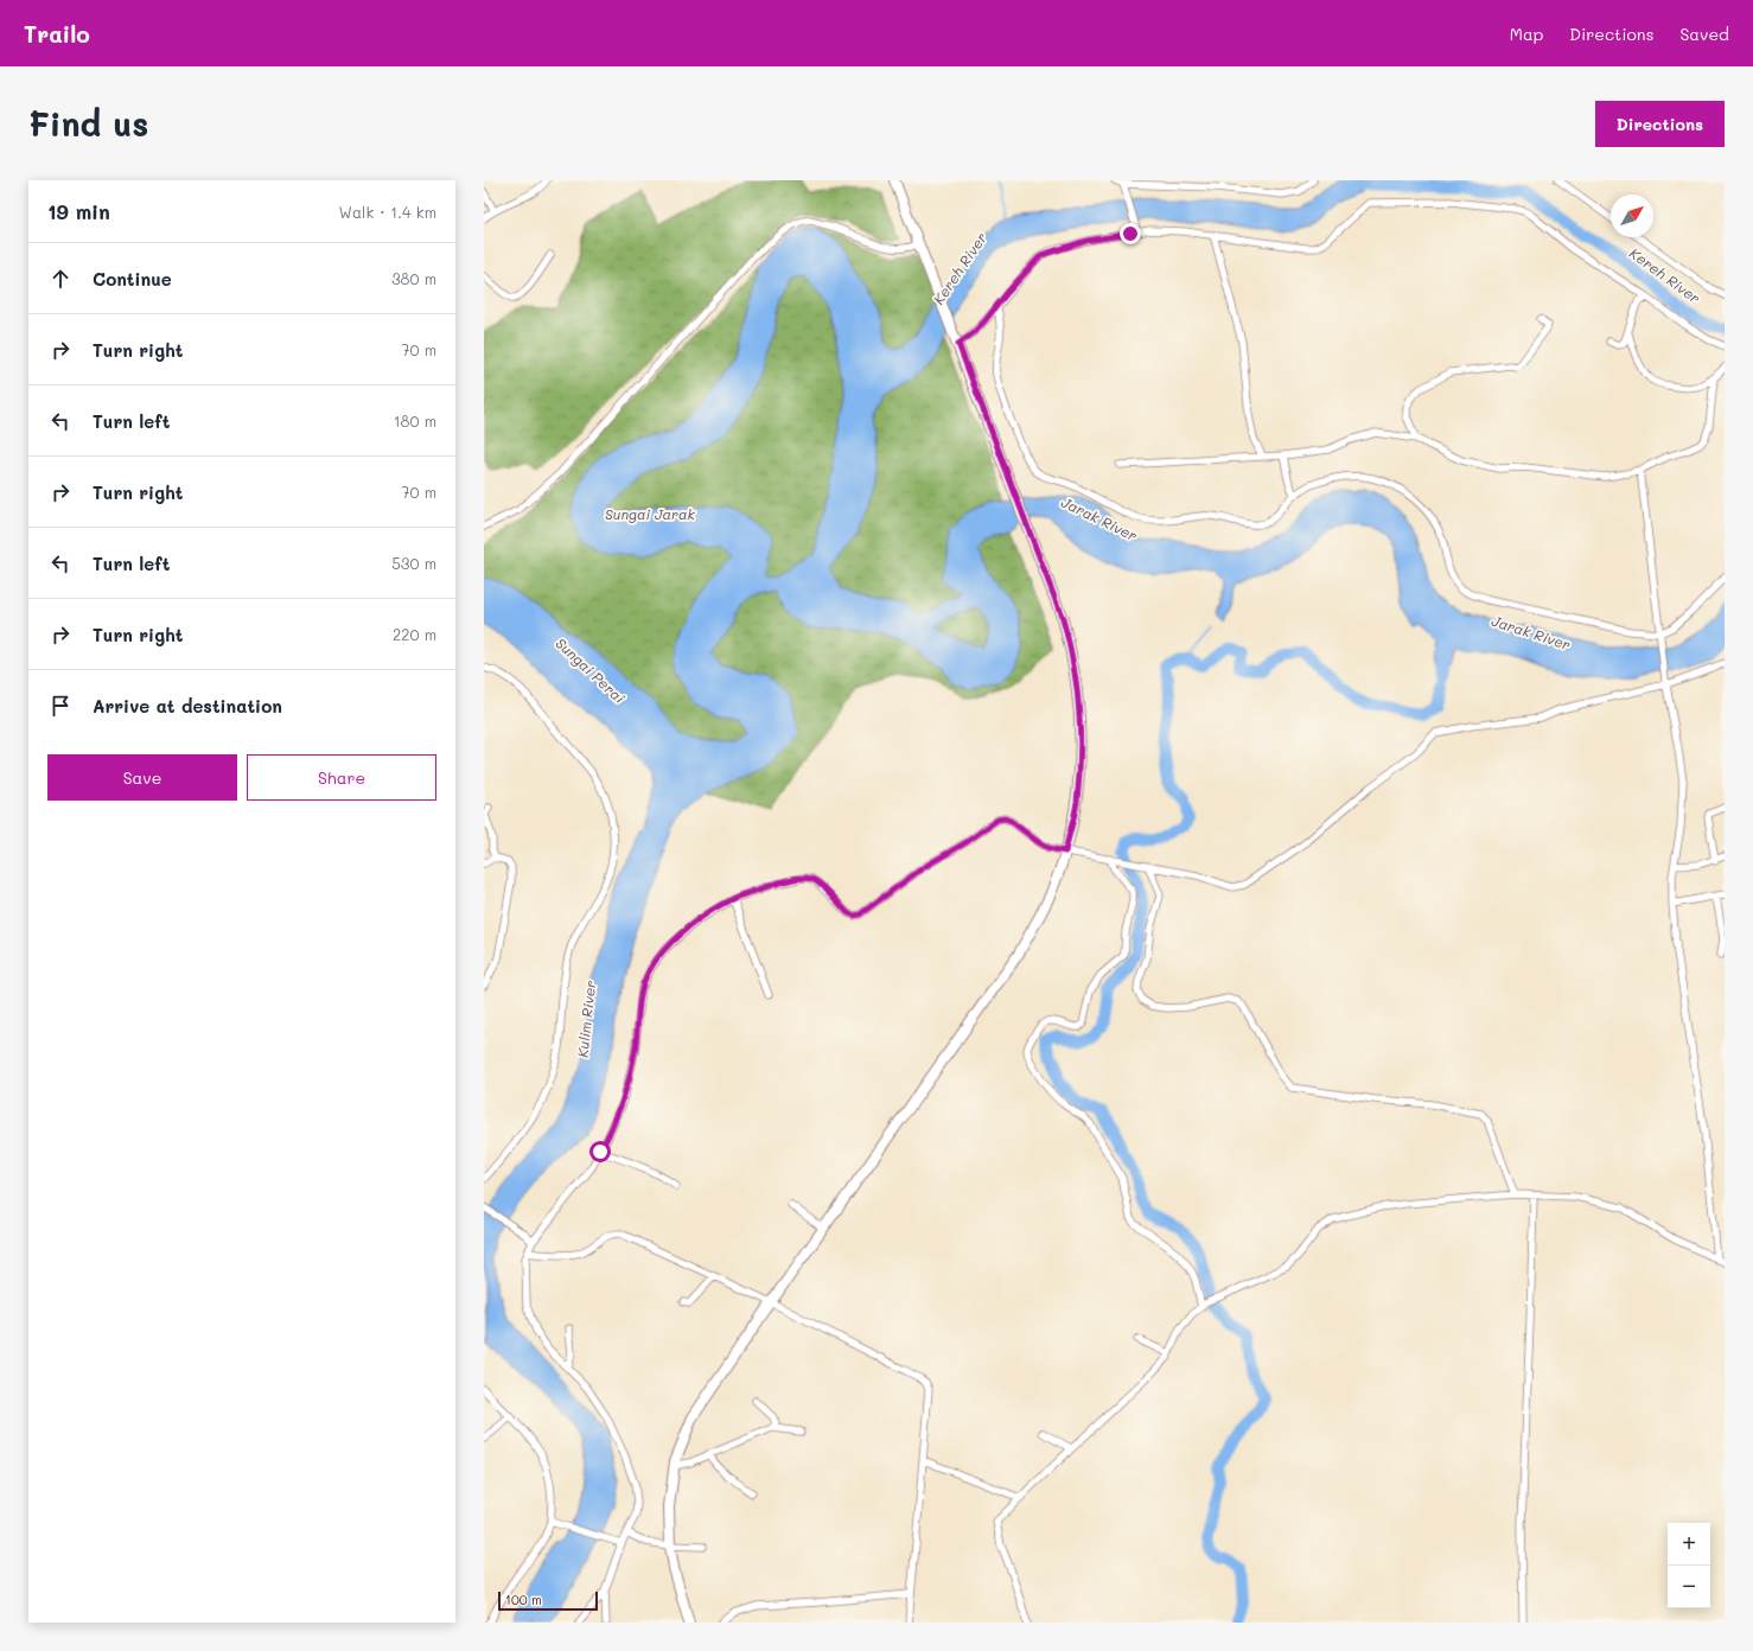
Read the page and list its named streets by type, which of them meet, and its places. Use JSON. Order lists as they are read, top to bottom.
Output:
{
  "water": [
    "Kereh River",
    "Sungai Jarak",
    "Jarak River",
    "Sungai Perai",
    "Kulim River"
  ],
  "scale_bar": "100 m",
  "north": "top right",
  "page": {
    "header": "Trailo",
    "nav": ["Map", "Directions", "Saved"],
    "buttons": [
      "Directions",
      ["Save", "Share"]
    ],
    "title": "Find us",
    "heading": ["19 min", "Walk · 1.4 km"],
    "list": [
      ["Continue", "380 m"],
      ["Turn right", "70 m"],
      ["Turn left", "180 m"],
      ["Turn right", "70 m"],
      ["Turn left", "530 m"],
      ["Turn right", "220 m"],
      "Arrive at destination"
    ],
    "map_buttons": ["+", "−"],
    "scale": "100 m"
  }
}
